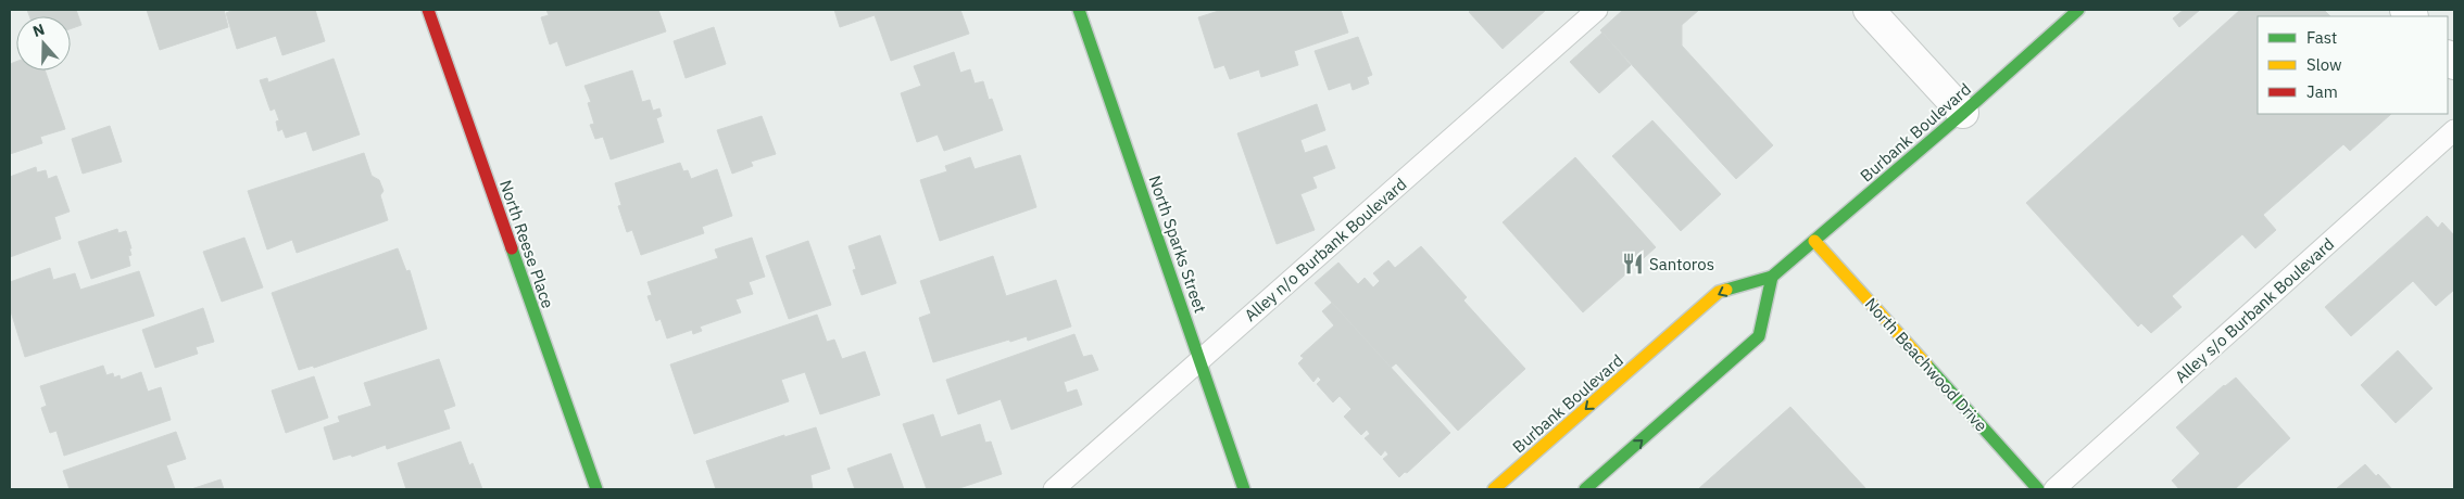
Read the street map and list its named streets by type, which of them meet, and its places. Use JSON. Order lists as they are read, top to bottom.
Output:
{
  "streets": {
    "street": [
      "Burbank Boulevard",
      "North Reese Place",
      "North Sparks Street",
      "North Beachwood Drive"
    ],
    "lane": ["Alley n/o Burbank Boulevard", "Alley s/o Burbank Boulevard"]
  },
  "crossings": [
    ["Burbank Boulevard", "North Beachwood Drive"],
    ["North Sparks Street", "Alley n/o Burbank Boulevard"]
  ],
  "places": {
    "restaurant": ["Santoros"]
  },
  "legend": ["Fast", "Slow", "Jam"],
  "north": "top"
}
